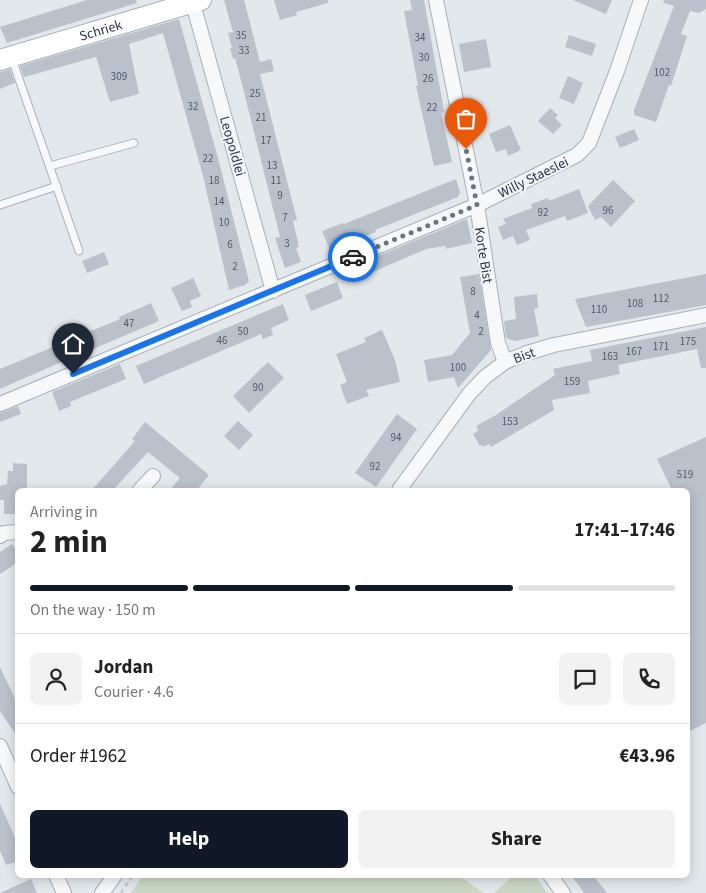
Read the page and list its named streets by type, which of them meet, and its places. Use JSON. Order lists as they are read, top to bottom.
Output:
{
  "streets": {
    "street": [
      "Schriek",
      "Leopoldlei",
      "Willy Staeslei",
      "Korte Bist",
      "Bist"
    ]
  },
  "crossings": [
    ["Schriek", "Leopoldlei"],
    ["Leopoldlei", "Willy Staeslei"],
    ["Willy Staeslei", "Korte Bist"],
    ["Korte Bist", "Bist"]
  ],
  "house_numbers": [
    "35",
    "34",
    "33",
    "30",
    "102",
    "309",
    "26",
    "25",
    "32",
    "22",
    "21",
    "17",
    "22",
    "13",
    "18",
    "11",
    "9",
    "14",
    "96",
    "92",
    "7",
    "10",
    "3",
    "6",
    "2",
    "8",
    "112",
    "108",
    "110",
    "4",
    "47",
    "50",
    "2",
    "46",
    "175",
    "171",
    "167",
    "163",
    "100",
    "159",
    "90",
    "153",
    "94",
    "92",
    "519"
  ],
  "page": {
    "heading": ["2 min", "Arriving in", "17:41–17:46"],
    "panel": [
      "Jordan",
      "Courier · 4.6",
      "Order #1962",
      "€43.96"
    ],
    "bar": "On the way · 150 m",
    "buttons": ["Help", "Share"]
  }
}
